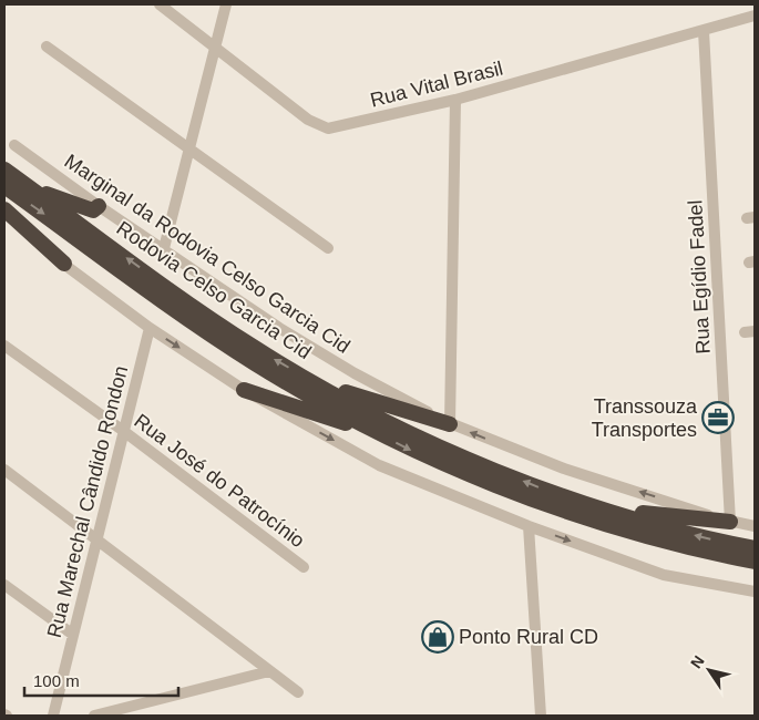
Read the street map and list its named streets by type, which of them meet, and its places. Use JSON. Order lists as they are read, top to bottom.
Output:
{
  "streets": {
    "highway": ["Rodovia Celso Garcia Cid"],
    "street": [
      "Rua Vital Brasil",
      "Marginal da Rodovia Celso Garcia Cid",
      "Rua Egídio Fadel",
      "Rua José do Patrocínio",
      "Rua Marechal Cândido Rondon"
    ]
  },
  "crossings": [
    ["Rua Vital Brasil", "Rua Egídio Fadel"],
    ["Marginal da Rodovia Celso Garcia Cid", "Rua Egídio Fadel"],
    ["Rua José do Patrocínio", "Rua Marechal Cândido Rondon"]
  ],
  "places": {
    "office": ["Transsouza Transportes"],
    "shop": ["Ponto Rural CD"]
  },
  "scale_bar": "100 m",
  "north": "top left"
}
